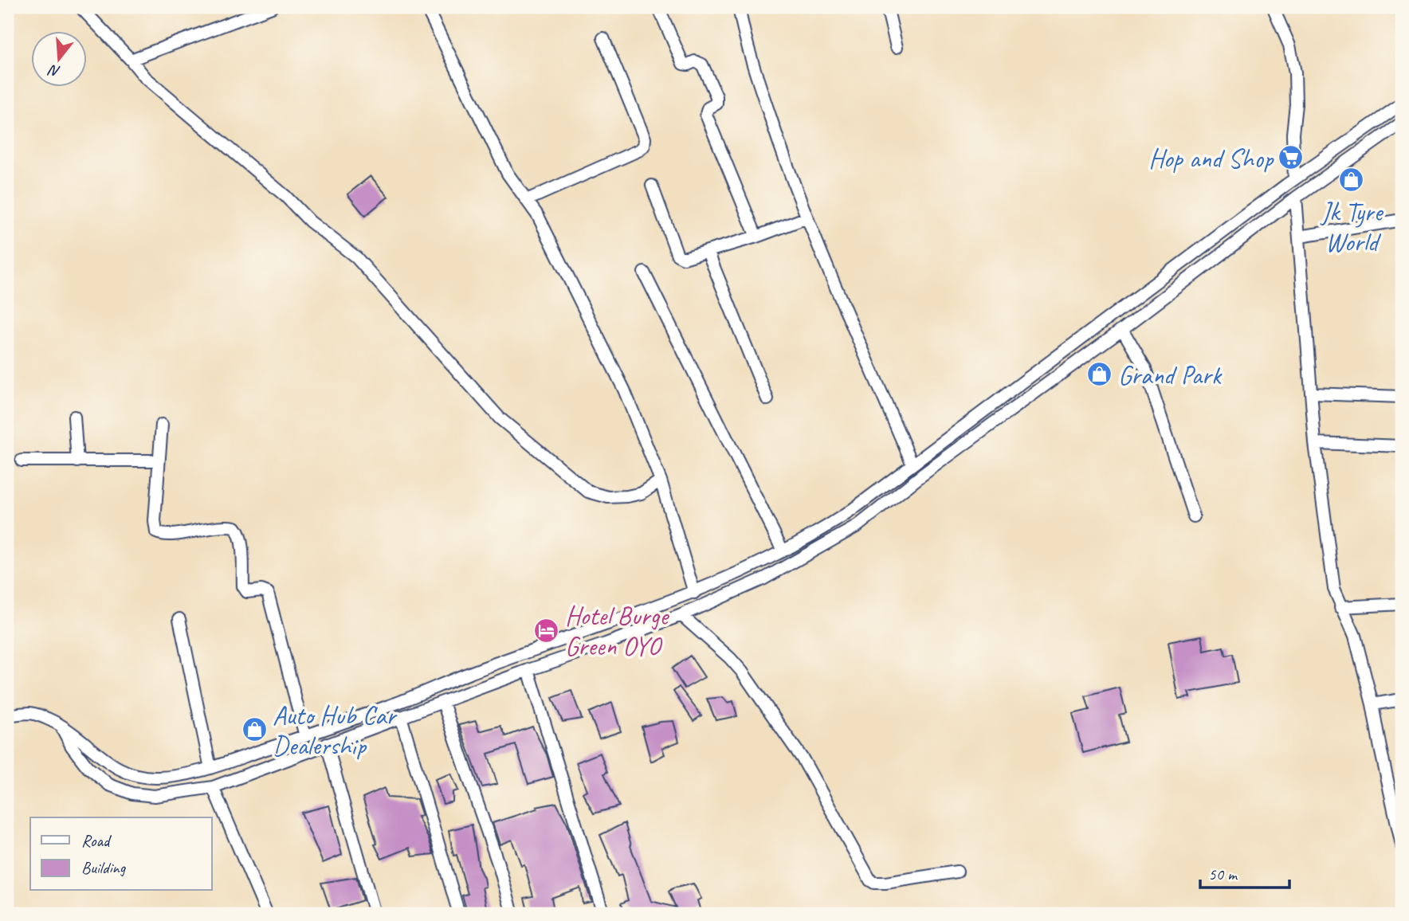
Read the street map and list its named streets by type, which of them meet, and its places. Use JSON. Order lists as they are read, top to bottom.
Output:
{
  "places": {
    "supermarket": ["Hop and Shop"],
    "shop": ["Jk Tyre World", "Grand Park", "Auto Hub Car Dealership"],
    "hotel": ["Hotel Burge Green OYO"]
  },
  "legend": ["Road", "Building"],
  "scale_bar": "50 m",
  "north": "bottom"
}
